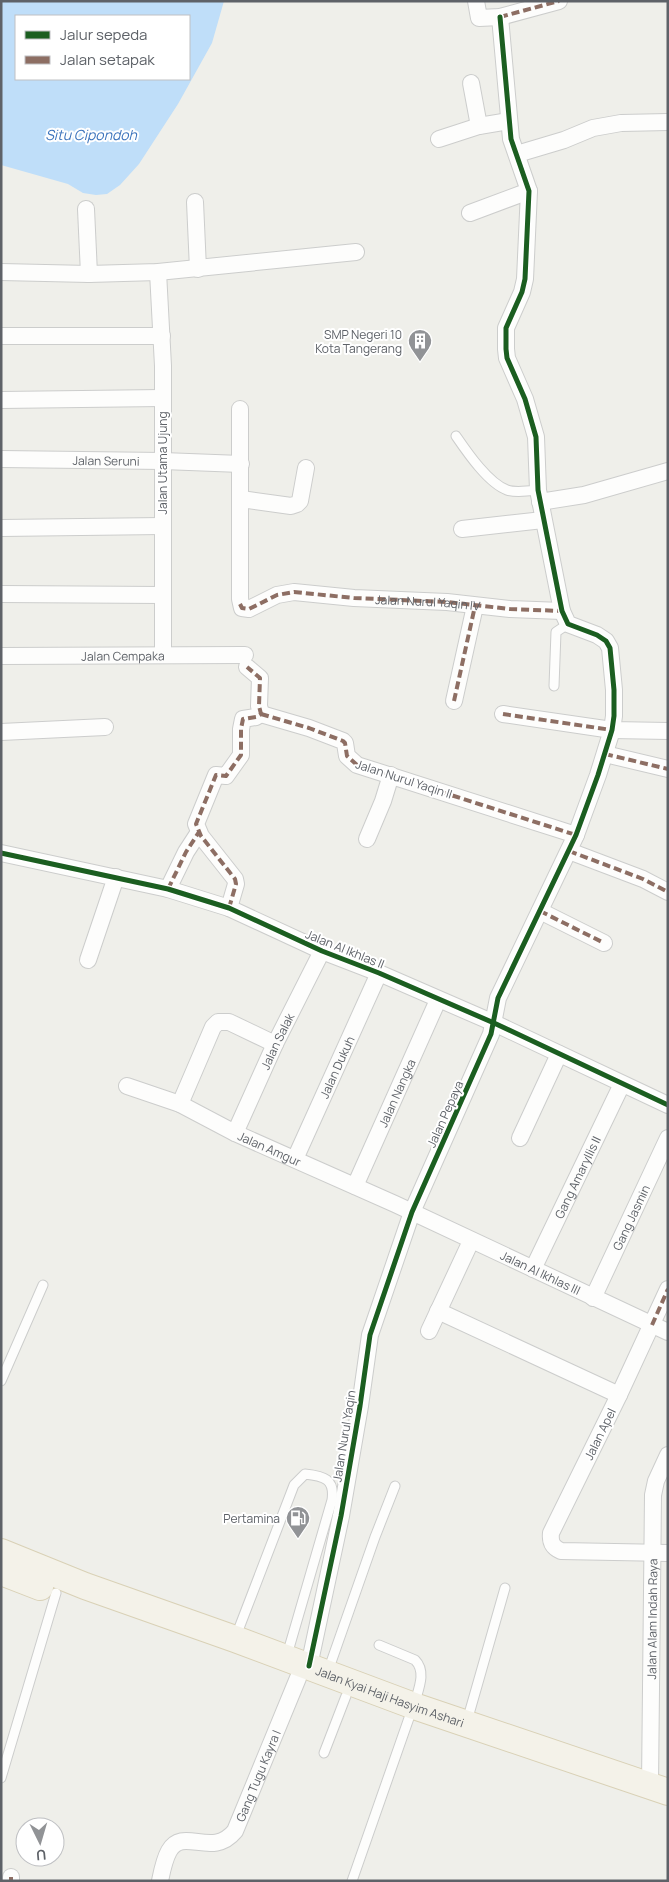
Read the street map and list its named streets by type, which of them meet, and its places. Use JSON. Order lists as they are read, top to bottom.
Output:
{
  "streets": {
    "main road": ["Jalan Kyai Haji Hasyim Ashari"],
    "street": [
      "Jalan Seruni",
      "Jalan Utama Ujung",
      "Jalan Nurul Yaqin IV",
      "Jalan Cempaka",
      "Jalan Nurul Yaqin II",
      "Jalan Al Ikhlas II",
      "Jalan Salak",
      "Jalan Dukuh",
      "Jalan Nangka",
      "Jalan Pepaya",
      "Jalan Amgur",
      "Gang Amaryllis II",
      "Gang Jasmin",
      "Jalan Al Ikhlas III",
      "Jalan Apel",
      "Jalan Nurul Yaqin",
      "Jalan Alam Indah Raya",
      "Gang Tugu Kayra I"
    ]
  },
  "crossings": [
    ["Jalan Seruni", "Jalan Utama Ujung"],
    ["Jalan Utama Ujung", "Jalan Cempaka"],
    ["Jalan Nurul Yaqin IV", "Jalan Nurul Yaqin II"],
    ["Jalan Nurul Yaqin IV", "Jalan Pepaya"],
    ["Jalan Cempaka", "Jalan Nurul Yaqin II"],
    ["Jalan Nurul Yaqin II", "Jalan Pepaya"],
    ["Jalan Al Ikhlas II", "Jalan Salak"],
    ["Jalan Al Ikhlas II", "Jalan Dukuh"],
    ["Jalan Al Ikhlas II", "Jalan Nangka"],
    ["Jalan Al Ikhlas II", "Jalan Pepaya"],
    ["Jalan Al Ikhlas II", "Gang Amaryllis II"],
    ["Jalan Salak", "Jalan Amgur"],
    ["Jalan Dukuh", "Jalan Amgur"],
    ["Jalan Nangka", "Jalan Amgur"],
    ["Jalan Pepaya", "Jalan Amgur"],
    ["Jalan Pepaya", "Jalan Al Ikhlas III"],
    ["Jalan Pepaya", "Jalan Nurul Yaqin"],
    ["Jalan Amgur", "Jalan Al Ikhlas III"],
    ["Jalan Amgur", "Jalan Nurul Yaqin"],
    ["Gang Amaryllis II", "Jalan Al Ikhlas III"],
    ["Gang Jasmin", "Jalan Al Ikhlas III"],
    ["Jalan Al Ikhlas III", "Jalan Apel"],
    ["Jalan Al Ikhlas III", "Jalan Nurul Yaqin"],
    ["Jalan Apel", "Jalan Alam Indah Raya"],
    ["Jalan Nurul Yaqin", "Jalan Kyai Haji Hasyim Ashari"],
    ["Jalan Nurul Yaqin", "Gang Tugu Kayra I"],
    ["Jalan Alam Indah Raya", "Jalan Kyai Haji Hasyim Ashari"],
    ["Jalan Kyai Haji Hasyim Ashari", "Gang Tugu Kayra I"]
  ],
  "water": ["Situ Cipondoh"],
  "places": {
    "building": ["SMP Negeri 10 Kota Tangerang"],
    "fuel station": ["Pertamina"]
  },
  "legend": ["Jalur sepeda", "Jalan setapak"],
  "north": "bottom"
}
